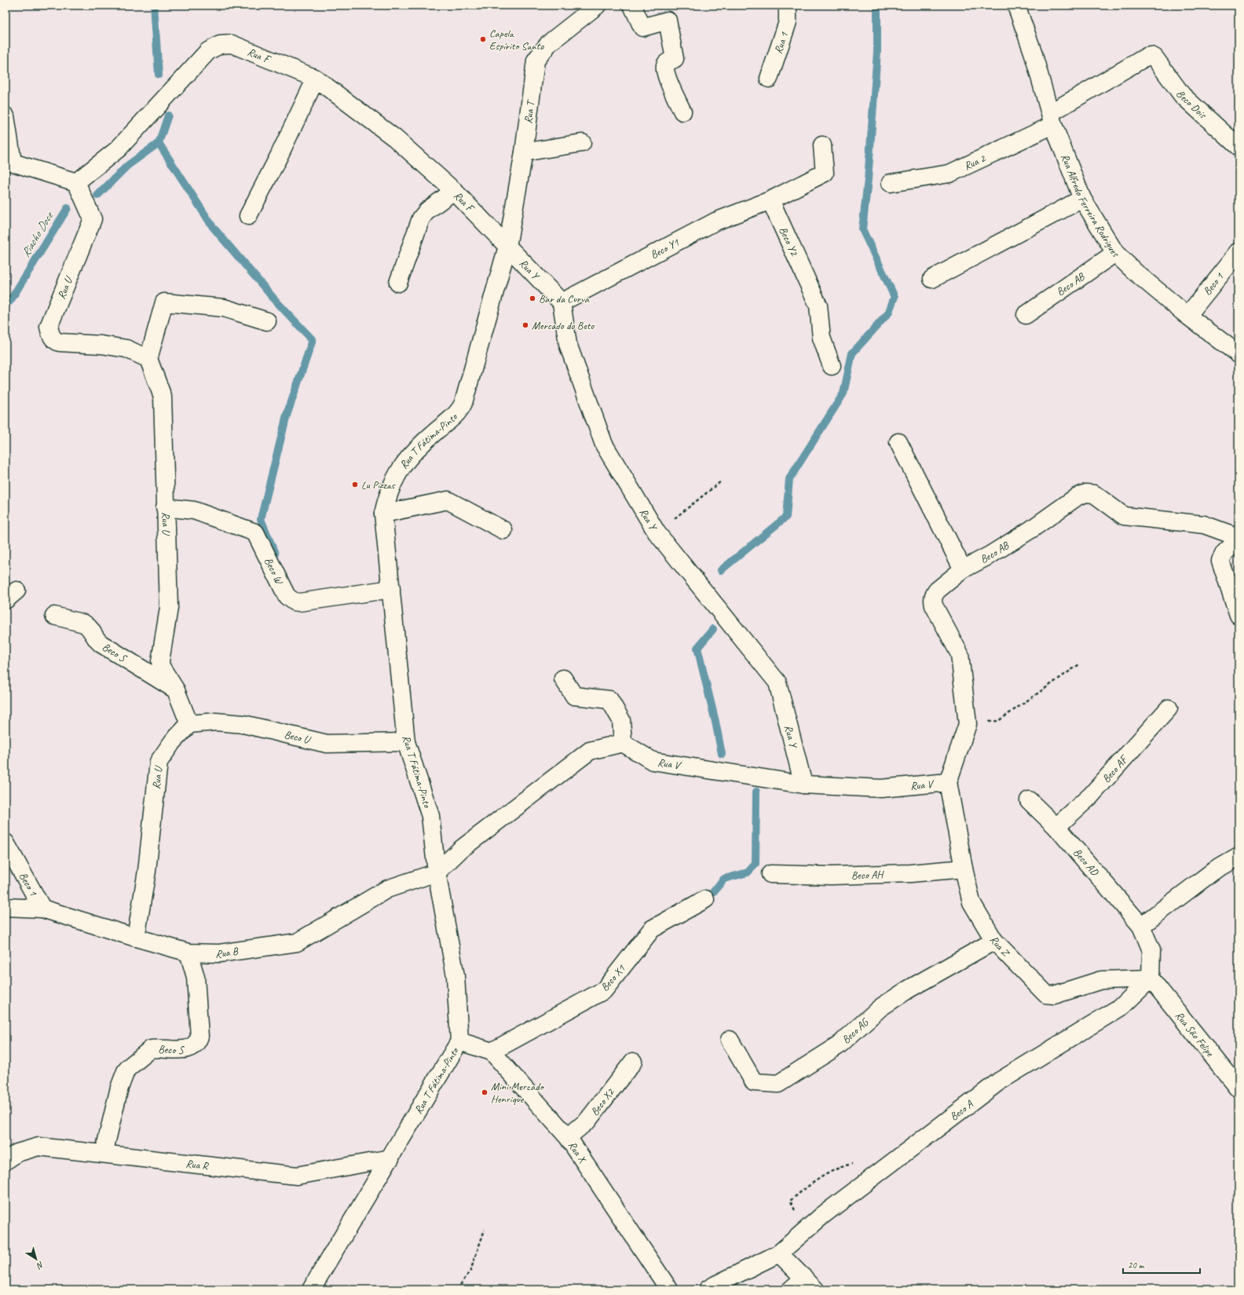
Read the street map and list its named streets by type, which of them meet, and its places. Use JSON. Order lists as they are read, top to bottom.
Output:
{
  "streets": {
    "street": [
      "Rua 1",
      "Rua F",
      "Beco Dois",
      "Rua T",
      "Rua 2",
      "Rua Alfredo Ferreira Rodrigues",
      "Beco Y2",
      "Beco Y1",
      "Rua Y",
      "Beco AB",
      "Beco 1",
      "Rua U",
      "Rua T Fátima-Pinto",
      "Beco W",
      "Beco S",
      "Beco U",
      "Rua V",
      "Beco AF",
      "Beco AD",
      "Beco AH",
      "Rua Z",
      "Rua B",
      "Beco X1",
      "Beco AG",
      "Rua São Felipe",
      "Beco X2",
      "Beco A",
      "Rua X",
      "Rua R"
    ]
  },
  "crossings": [
    ["Rua F", "Rua T"],
    ["Rua F", "Rua Y"],
    ["Rua F", "Rua U"],
    ["Rua F", "Rua T Fátima-Pinto"],
    ["Beco Dois", "Rua 2"],
    ["Rua T", "Rua Y"],
    ["Rua T", "Rua T Fátima-Pinto"],
    ["Rua 2", "Rua Alfredo Ferreira Rodrigues"],
    ["Rua Alfredo Ferreira Rodrigues", "Beco AB"],
    ["Rua Alfredo Ferreira Rodrigues", "Beco 1"],
    ["Beco Y2", "Beco Y1"],
    ["Beco Y1", "Rua Y"],
    ["Rua Y", "Rua T Fátima-Pinto"],
    ["Rua Y", "Rua V"],
    ["Beco AB", "Rua V"],
    ["Beco AB", "Rua Z"],
    ["Beco 1", "Rua B"],
    ["Rua U", "Beco W"],
    ["Rua U", "Beco S"],
    ["Rua U", "Beco U"],
    ["Rua U", "Rua B"],
    ["Rua T Fátima-Pinto", "Beco W"],
    ["Rua T Fátima-Pinto", "Beco U"],
    ["Rua T Fátima-Pinto", "Rua B"],
    ["Rua T Fátima-Pinto", "Rua R"],
    ["Beco S", "Rua B"],
    ["Beco S", "Rua R"],
    ["Rua V", "Rua Z"],
    ["Beco AF", "Beco AD"],
    ["Beco AD", "Rua Z"],
    ["Beco AD", "Rua São Felipe"],
    ["Beco AD", "Beco A"],
    ["Beco AH", "Rua Z"],
    ["Rua Z", "Beco AG"],
    ["Rua Z", "Rua São Felipe"],
    ["Rua Z", "Beco A"],
    ["Beco X1", "Rua X"],
    ["Rua São Felipe", "Beco A"],
    ["Beco X2", "Rua X"]
  ],
  "water": ["Riacho Doce"],
  "places": [
    "Capela Espírito Santo",
    "Bar da Curva",
    "Mercado do Beto",
    "Lu Pizzas",
    "Mini Mercado Henrique"
  ],
  "scale_bar": "20 m",
  "north": "bottom right"
}
